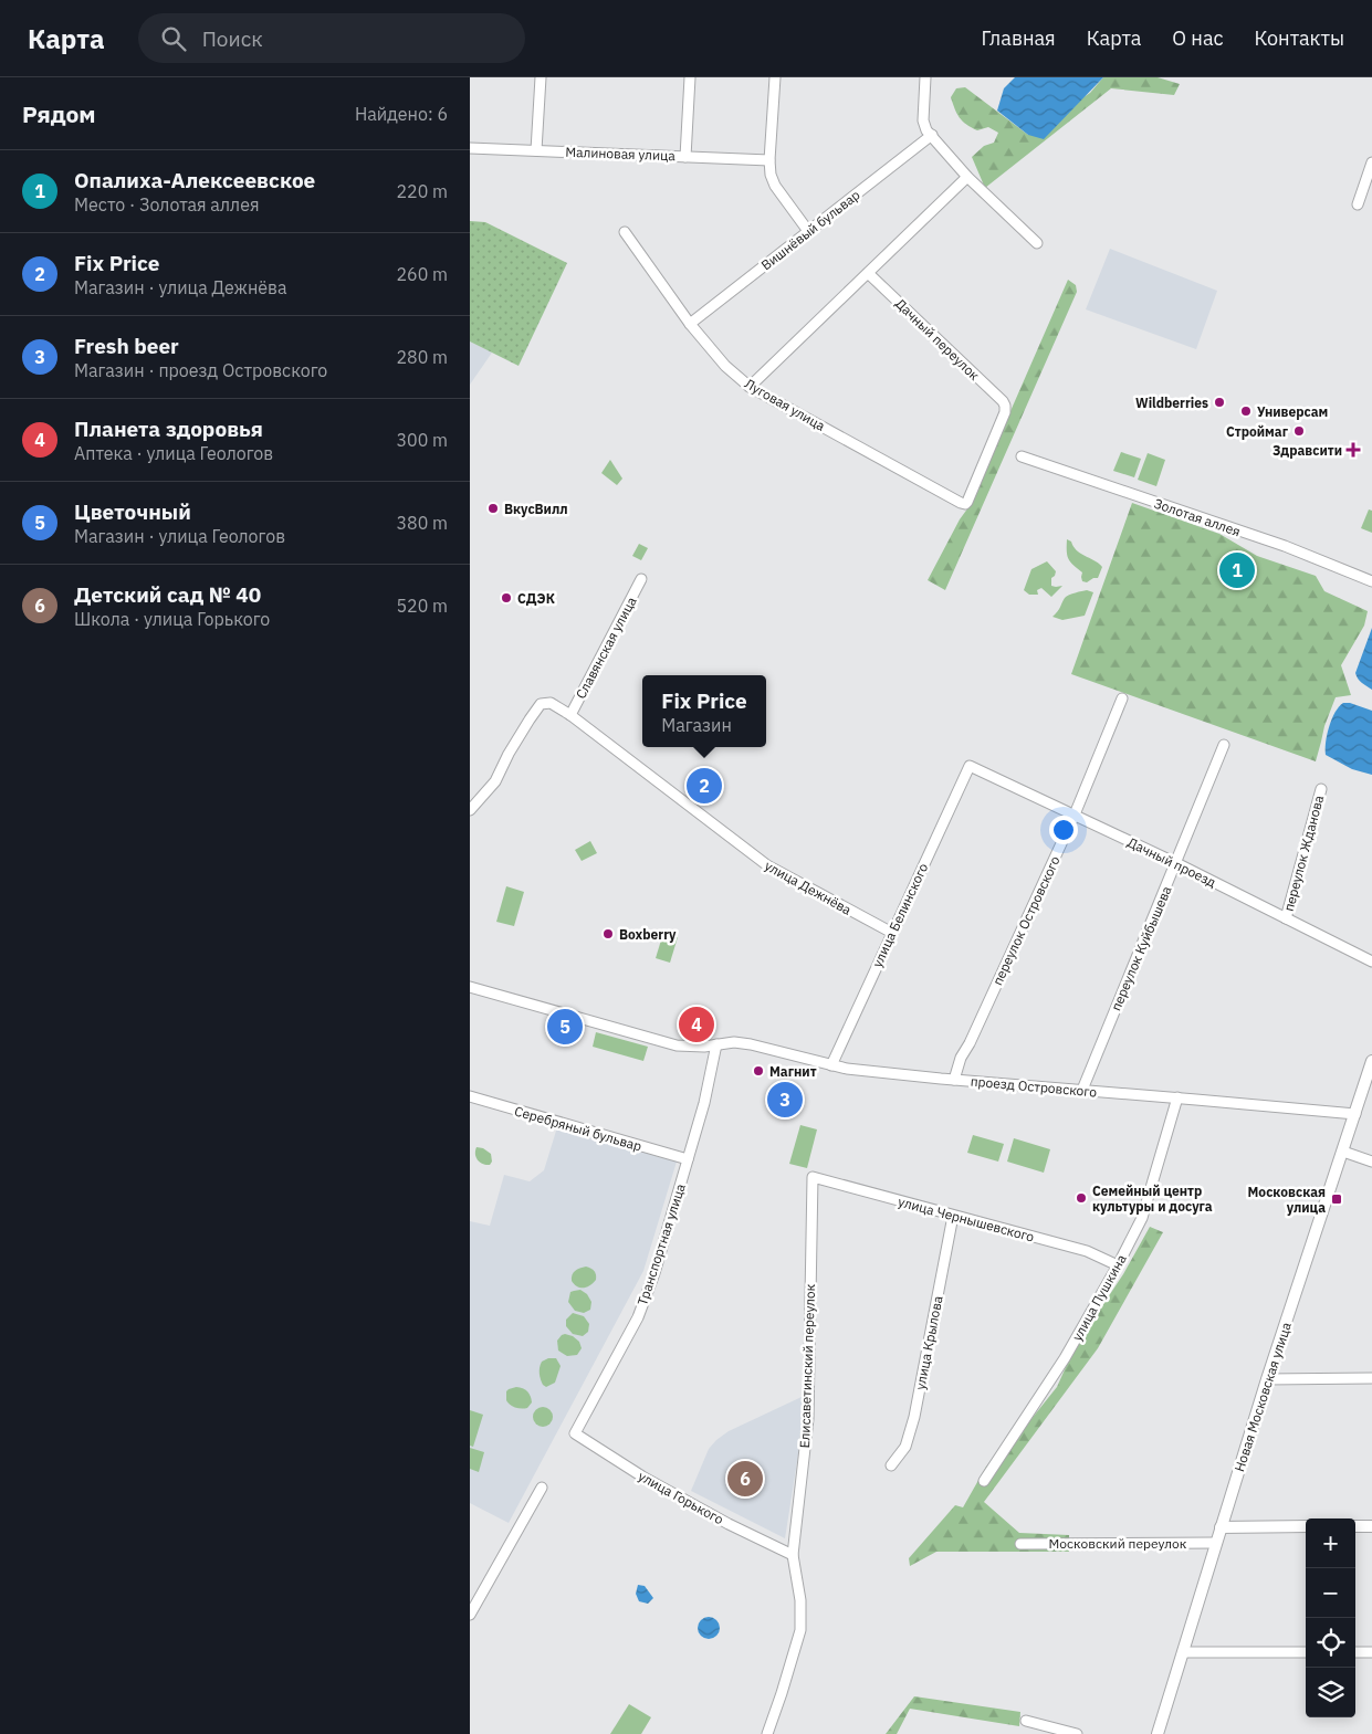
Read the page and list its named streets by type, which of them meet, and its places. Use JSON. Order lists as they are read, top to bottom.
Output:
{
  "streets": {
    "street": [
      "Малиновая улица",
      "Вишнёвый бульвар",
      "Дачный переулок",
      "Луговая улица",
      "Золотая аллея",
      "Славянская улица",
      "переулок Жданова",
      "Дачный проезд",
      "улица Дежнёва",
      "улица Белинского",
      "переулок Островского",
      "переулок Куйбышева",
      "проезд Островского",
      "Серебряный бульвар",
      "улица Чернышевского",
      "Транспортная улица",
      "улица Пушкина",
      "улица Крылова",
      "Елисаветинский переулок",
      "Новая Московская улица",
      "улица Горького",
      "Московский переулок"
    ]
  },
  "crossings": [
    ["Вишнёвый бульвар", "Луговая улица"],
    ["Дачный переулок", "Луговая улица"],
    ["Славянская улица", "улица Дежнёва"],
    ["переулок Жданова", "Дачный проезд"],
    ["Дачный проезд", "улица Белинского"],
    ["Дачный проезд", "переулок Островского"],
    ["Дачный проезд", "переулок Куйбышева"],
    ["улица Дежнёва", "улица Белинского"],
    ["улица Белинского", "проезд Островского"],
    ["переулок Островского", "проезд Островского"],
    ["переулок Куйбышева", "проезд Островского"],
    ["проезд Островского", "Транспортная улица"],
    ["проезд Островского", "улица Пушкина"],
    ["проезд Островского", "Новая Московская улица"],
    ["Серебряный бульвар", "Транспортная улица"],
    ["улица Чернышевского", "улица Пушкина"],
    ["улица Чернышевского", "улица Крылова"],
    ["улица Чернышевского", "Елисаветинский переулок"],
    ["Транспортная улица", "улица Горького"],
    ["Елисаветинский переулок", "улица Горького"],
    ["Новая Московская улица", "Московский переулок"]
  ],
  "places": {
    "other": [
      "Wildberries",
      "Универсам",
      "Строймаг",
      "ВкусВилл",
      "СДЭК",
      "Boxberry",
      "Магнит",
      "Семейный центр культуры и досуга"
    ],
    "health": ["Здравсити"],
    "transit": ["Московская улица"]
  },
  "page": {
    "header": "Карта",
    "search": "Поиск",
    "nav": [
      "Главная",
      "Карта",
      "О нас",
      "Контакты"
    ],
    "heading": ["Рядом", "Найдено: 6"],
    "list": [
      {
        "mark": "1",
        "name": "Опалиха-Алексеевское",
        "note": "Место · Золотая аллея",
        "value": "220 m"
      },
      {
        "mark": "2",
        "name": "Fix Price",
        "note": "Магазин · улица Дежнёва",
        "value": "260 m"
      },
      {
        "mark": "3",
        "name": "Fresh beer",
        "note": "Магазин · проезд Островского",
        "value": "280 m"
      },
      {
        "mark": "4",
        "name": "Планета здоровья",
        "note": "Аптека · улица Геологов",
        "value": "300 m"
      },
      {
        "mark": "5",
        "name": "Цветочный",
        "note": "Магазин · улица Геологов",
        "value": "380 m"
      },
      {
        "mark": "6",
        "name": "Детский сад № 40",
        "note": "Школа · улица Горького",
        "value": "520 m"
      }
    ],
    "pins": [
      "1",
      "2",
      "4",
      "5",
      "3",
      "6"
    ],
    "popup": ["Fix Price", "Магазин"],
    "map_buttons": ["+", "−"]
  }
}
